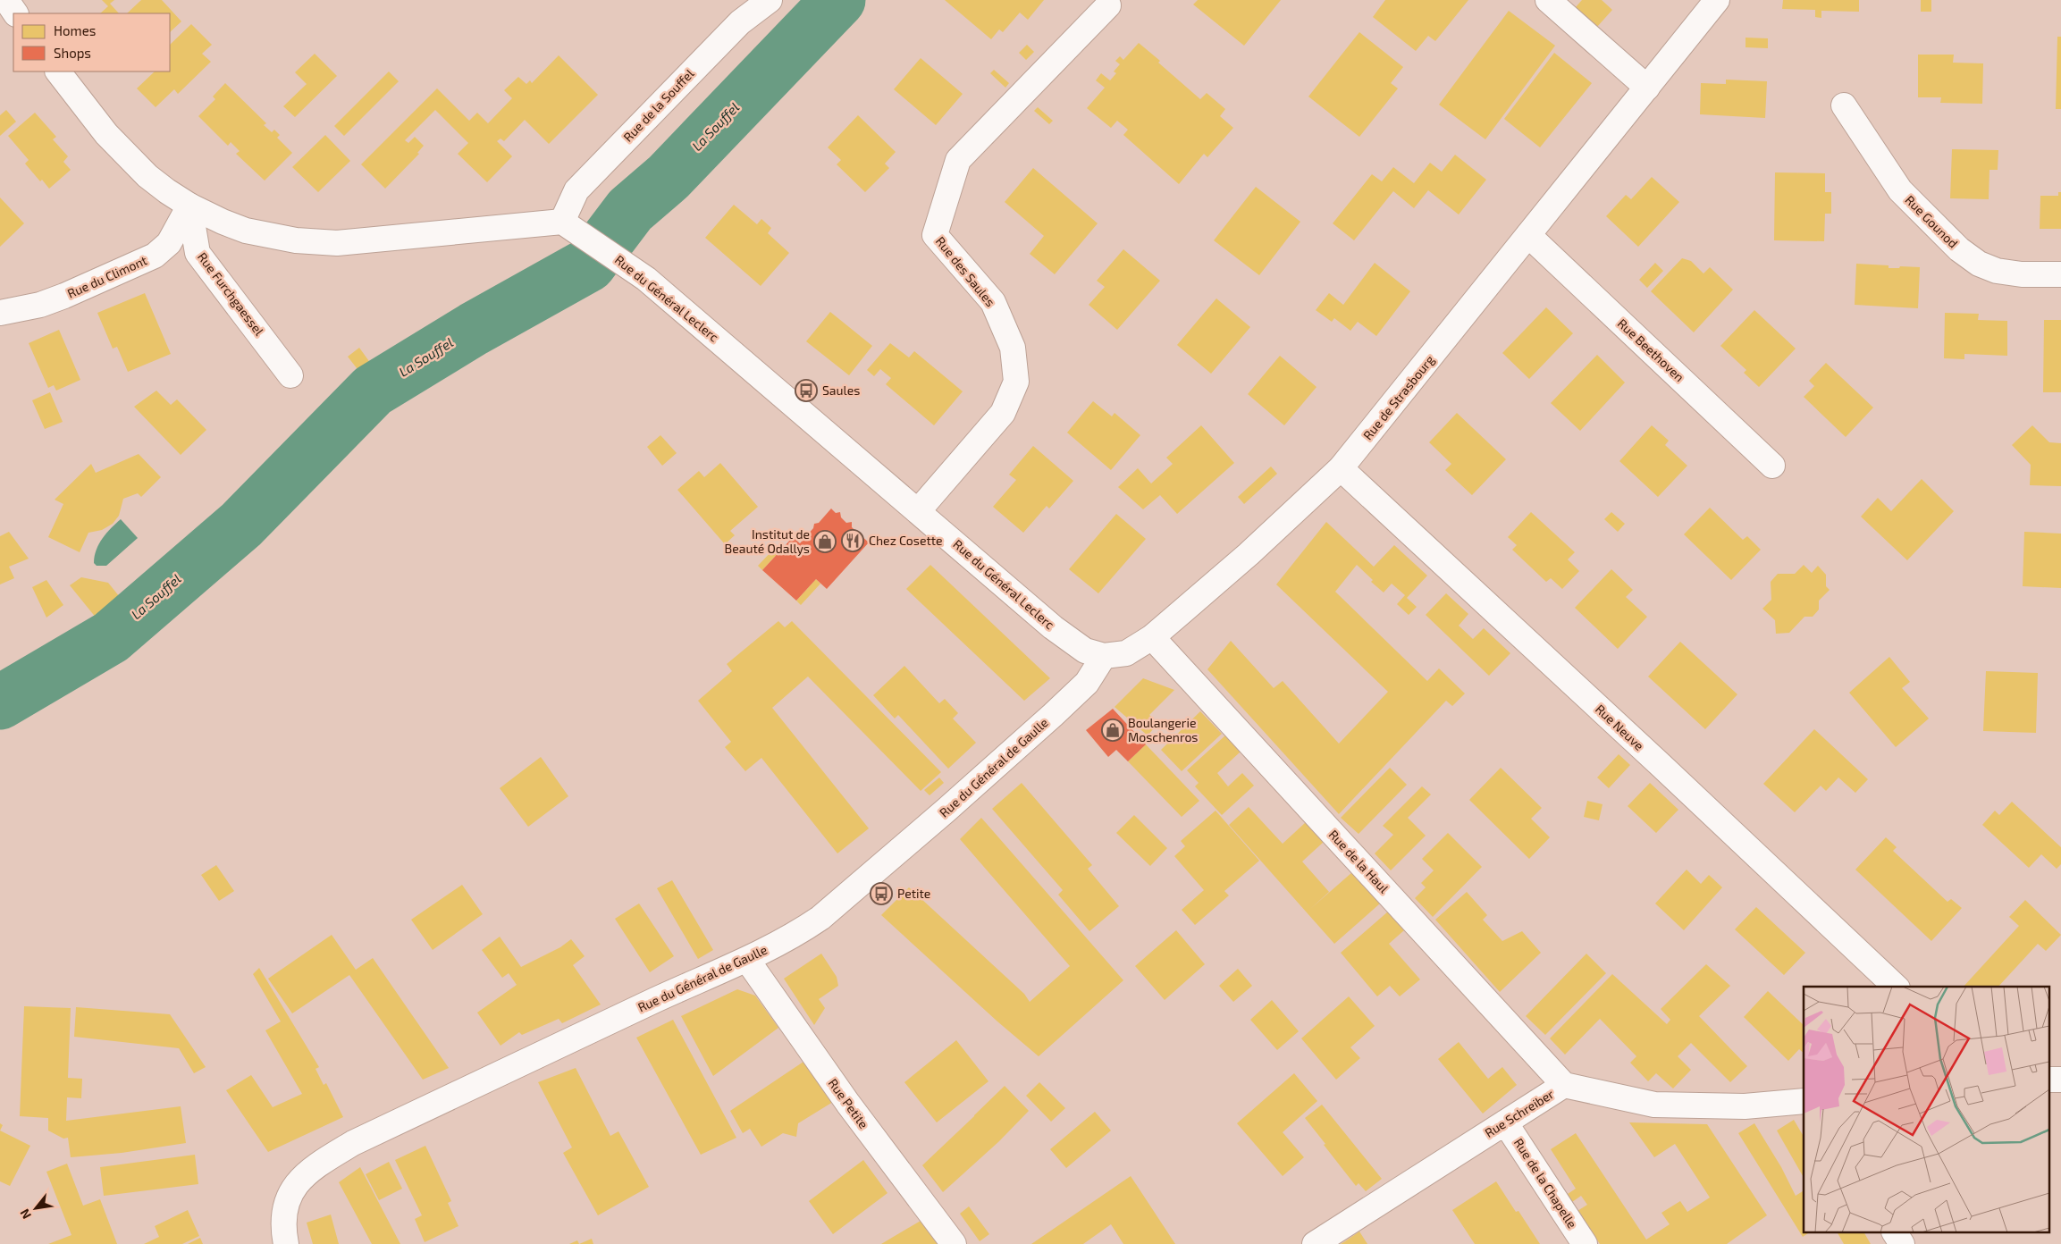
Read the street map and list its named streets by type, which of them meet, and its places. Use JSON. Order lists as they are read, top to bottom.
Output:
{
  "streets": {
    "street": [
      "Rue de la Souffel",
      "Rue Gounod",
      "Rue des Saules",
      "Rue du Climont",
      "Rue Furchgaessel",
      "Rue du Général Leclerc",
      "Rue Beethoven",
      "Rue de Strasbourg",
      "Rue Neuve",
      "Rue du Général de Gaulle",
      "Rue de la Haul",
      "Rue Petite",
      "Rue Schreiber",
      "Rue de la Chapelle"
    ]
  },
  "crossings": [
    ["Rue de la Souffel", "Rue du Général Leclerc"],
    ["Rue des Saules", "Rue du Général Leclerc"],
    ["Rue du Climont", "Rue Furchgaessel"],
    ["Rue du Général Leclerc", "Rue de Strasbourg"],
    ["Rue du Général Leclerc", "Rue du Général de Gaulle"],
    ["Rue Beethoven", "Rue de Strasbourg"],
    ["Rue de Strasbourg", "Rue Neuve"],
    ["Rue de Strasbourg", "Rue du Général de Gaulle"],
    ["Rue de Strasbourg", "Rue de la Haul"],
    ["Rue du Général de Gaulle", "Rue Petite"],
    ["Rue de la Haul", "Rue Schreiber"],
    ["Rue Schreiber", "Rue de la Chapelle"]
  ],
  "water": ["La Souffel"],
  "places": {
    "bus stop": ["Saules", "Petite"],
    "restaurant": ["Chez Cosette"],
    "shop": ["Institut de Beauté Odallys", "Boulangerie Moschenros"]
  },
  "legend": ["Homes", "Shops"],
  "north": "bottom left"
}
